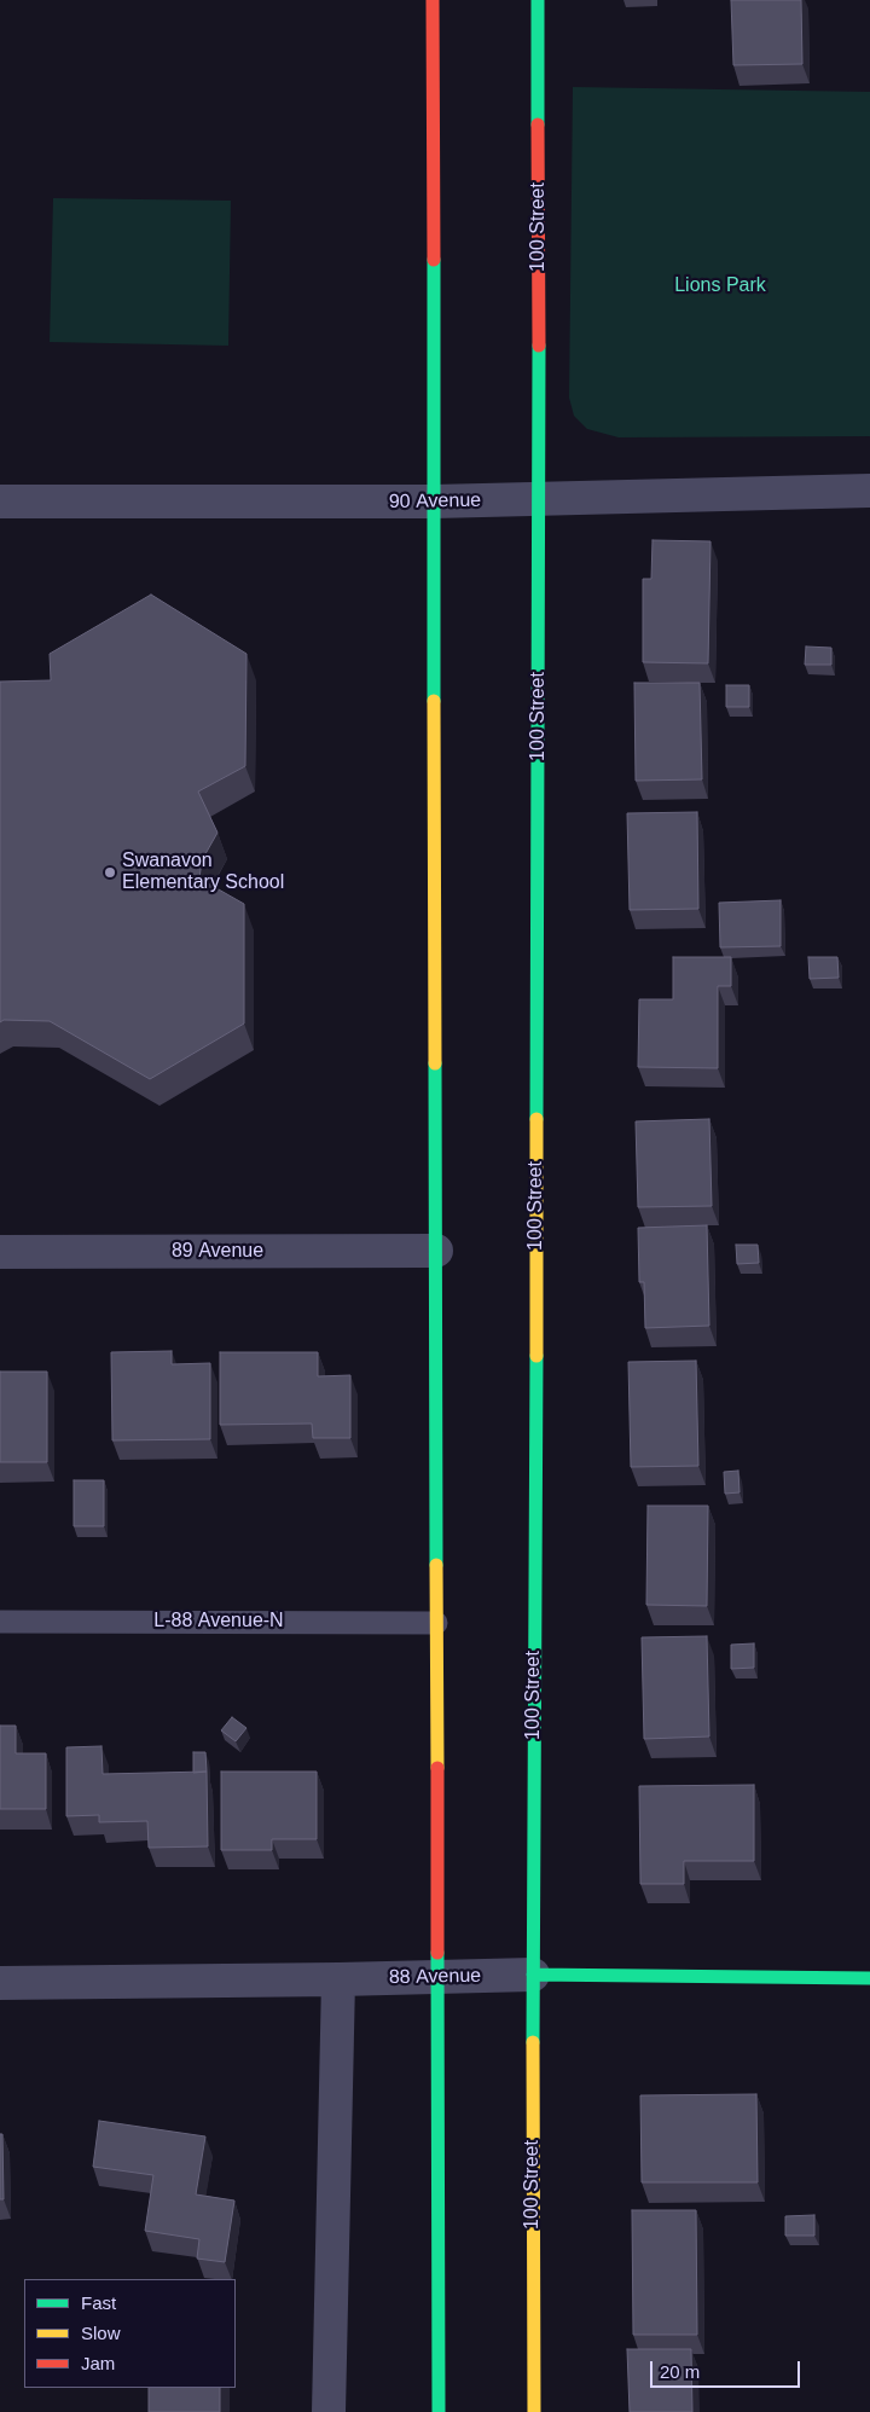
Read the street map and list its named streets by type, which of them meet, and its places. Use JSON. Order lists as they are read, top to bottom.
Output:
{
  "streets": {
    "street": [
      "100 Street",
      "90 Avenue",
      "89 Avenue",
      "88 Avenue"
    ],
    "lane": ["L-88 Avenue-N"]
  },
  "crossings": [
    ["100 Street", "90 Avenue"],
    ["100 Street", "88 Avenue"]
  ],
  "parks": ["Lions Park"],
  "places": ["Swanavon Elementary School"],
  "legend": ["Fast", "Slow", "Jam"],
  "scale_bar": "20 m"
}
